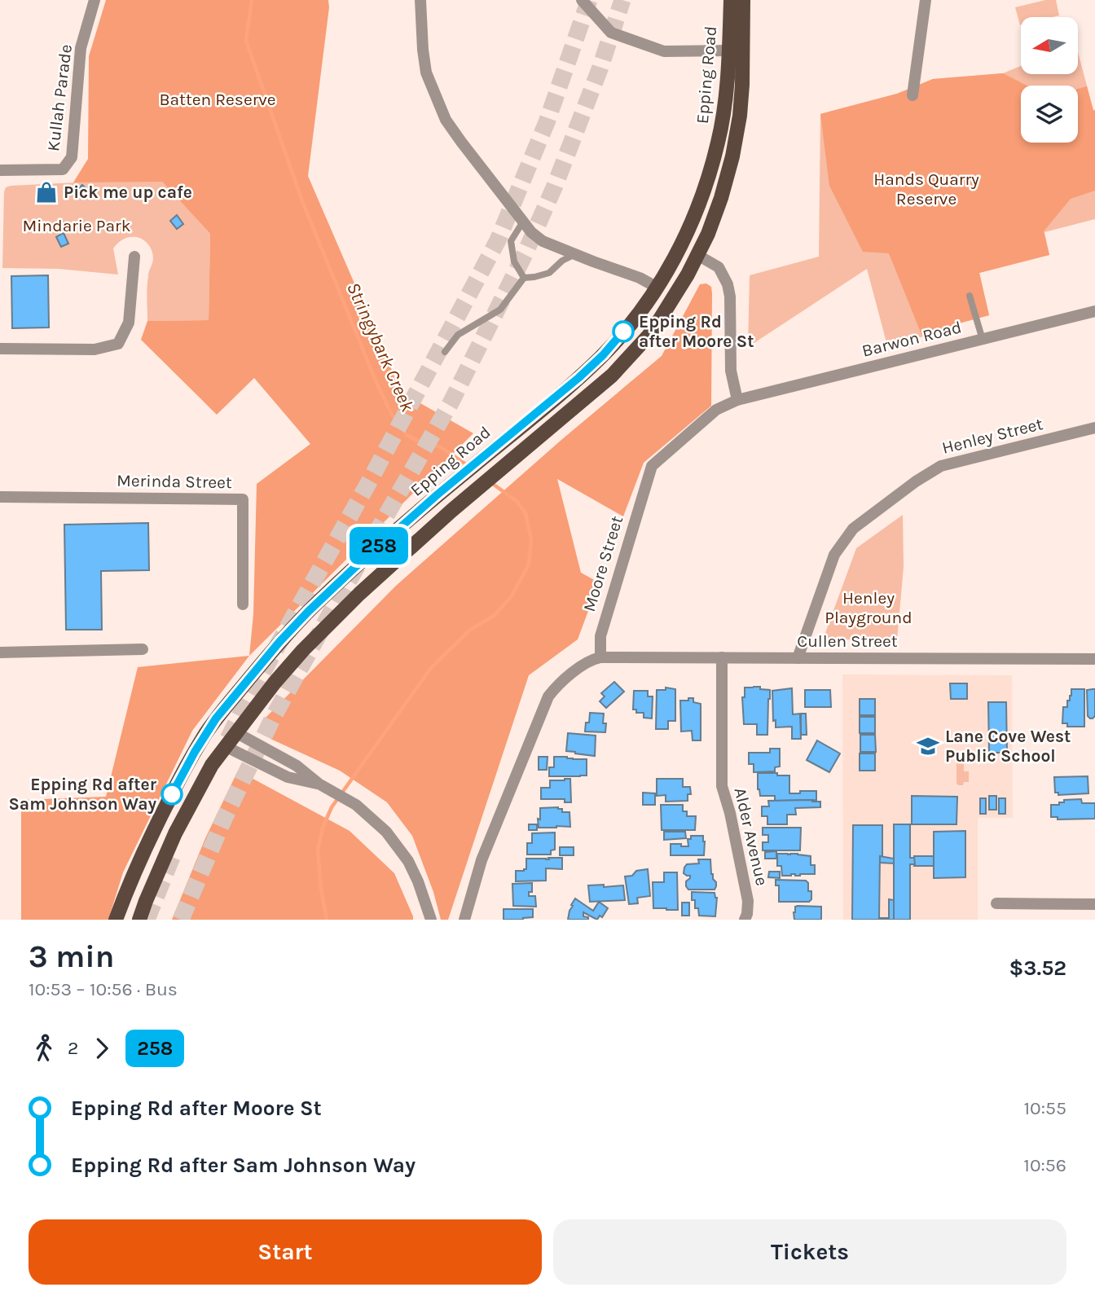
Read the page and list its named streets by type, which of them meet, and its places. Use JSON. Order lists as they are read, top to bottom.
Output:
{
  "streets": {
    "main road": ["Epping Road"],
    "street": [
      "Kullah Parade",
      "Barwon Road",
      "Henley Street",
      "Merinda Street",
      "Moore Street",
      "Cullen Street",
      "Alder Avenue"
    ]
  },
  "crossings": [
    ["Barwon Road", "Moore Street"],
    ["Henley Street", "Cullen Street"],
    ["Moore Street", "Cullen Street"],
    ["Cullen Street", "Alder Avenue"]
  ],
  "water": ["Stringybark Creek"],
  "parks": [
    "Batten Reserve",
    "Hands Quarry Reserve",
    "Mindarie Park",
    "Henley Playground"
  ],
  "places": {
    "shop": ["Pick me up cafe"],
    "other": ["Epping Rd after Moore St", "Epping Rd after Sam Johnson Way"],
    "school or university": ["Lane Cove West Public School"]
  },
  "lines": ["bus line 258"],
  "north": "left",
  "page": {
    "on_map": "258",
    "heading": ["3 min", "10:53 – 10:56 · Bus", "$3.52"],
    "legs": ["2", "258"],
    "list": [
      {
        "name": "Epping Rd after Moore St",
        "value": "10:55"
      },
      {
        "name": "Epping Rd after Sam Johnson Way",
        "value": "10:56"
      }
    ],
    "buttons": ["Start", "Tickets"]
  }
}
